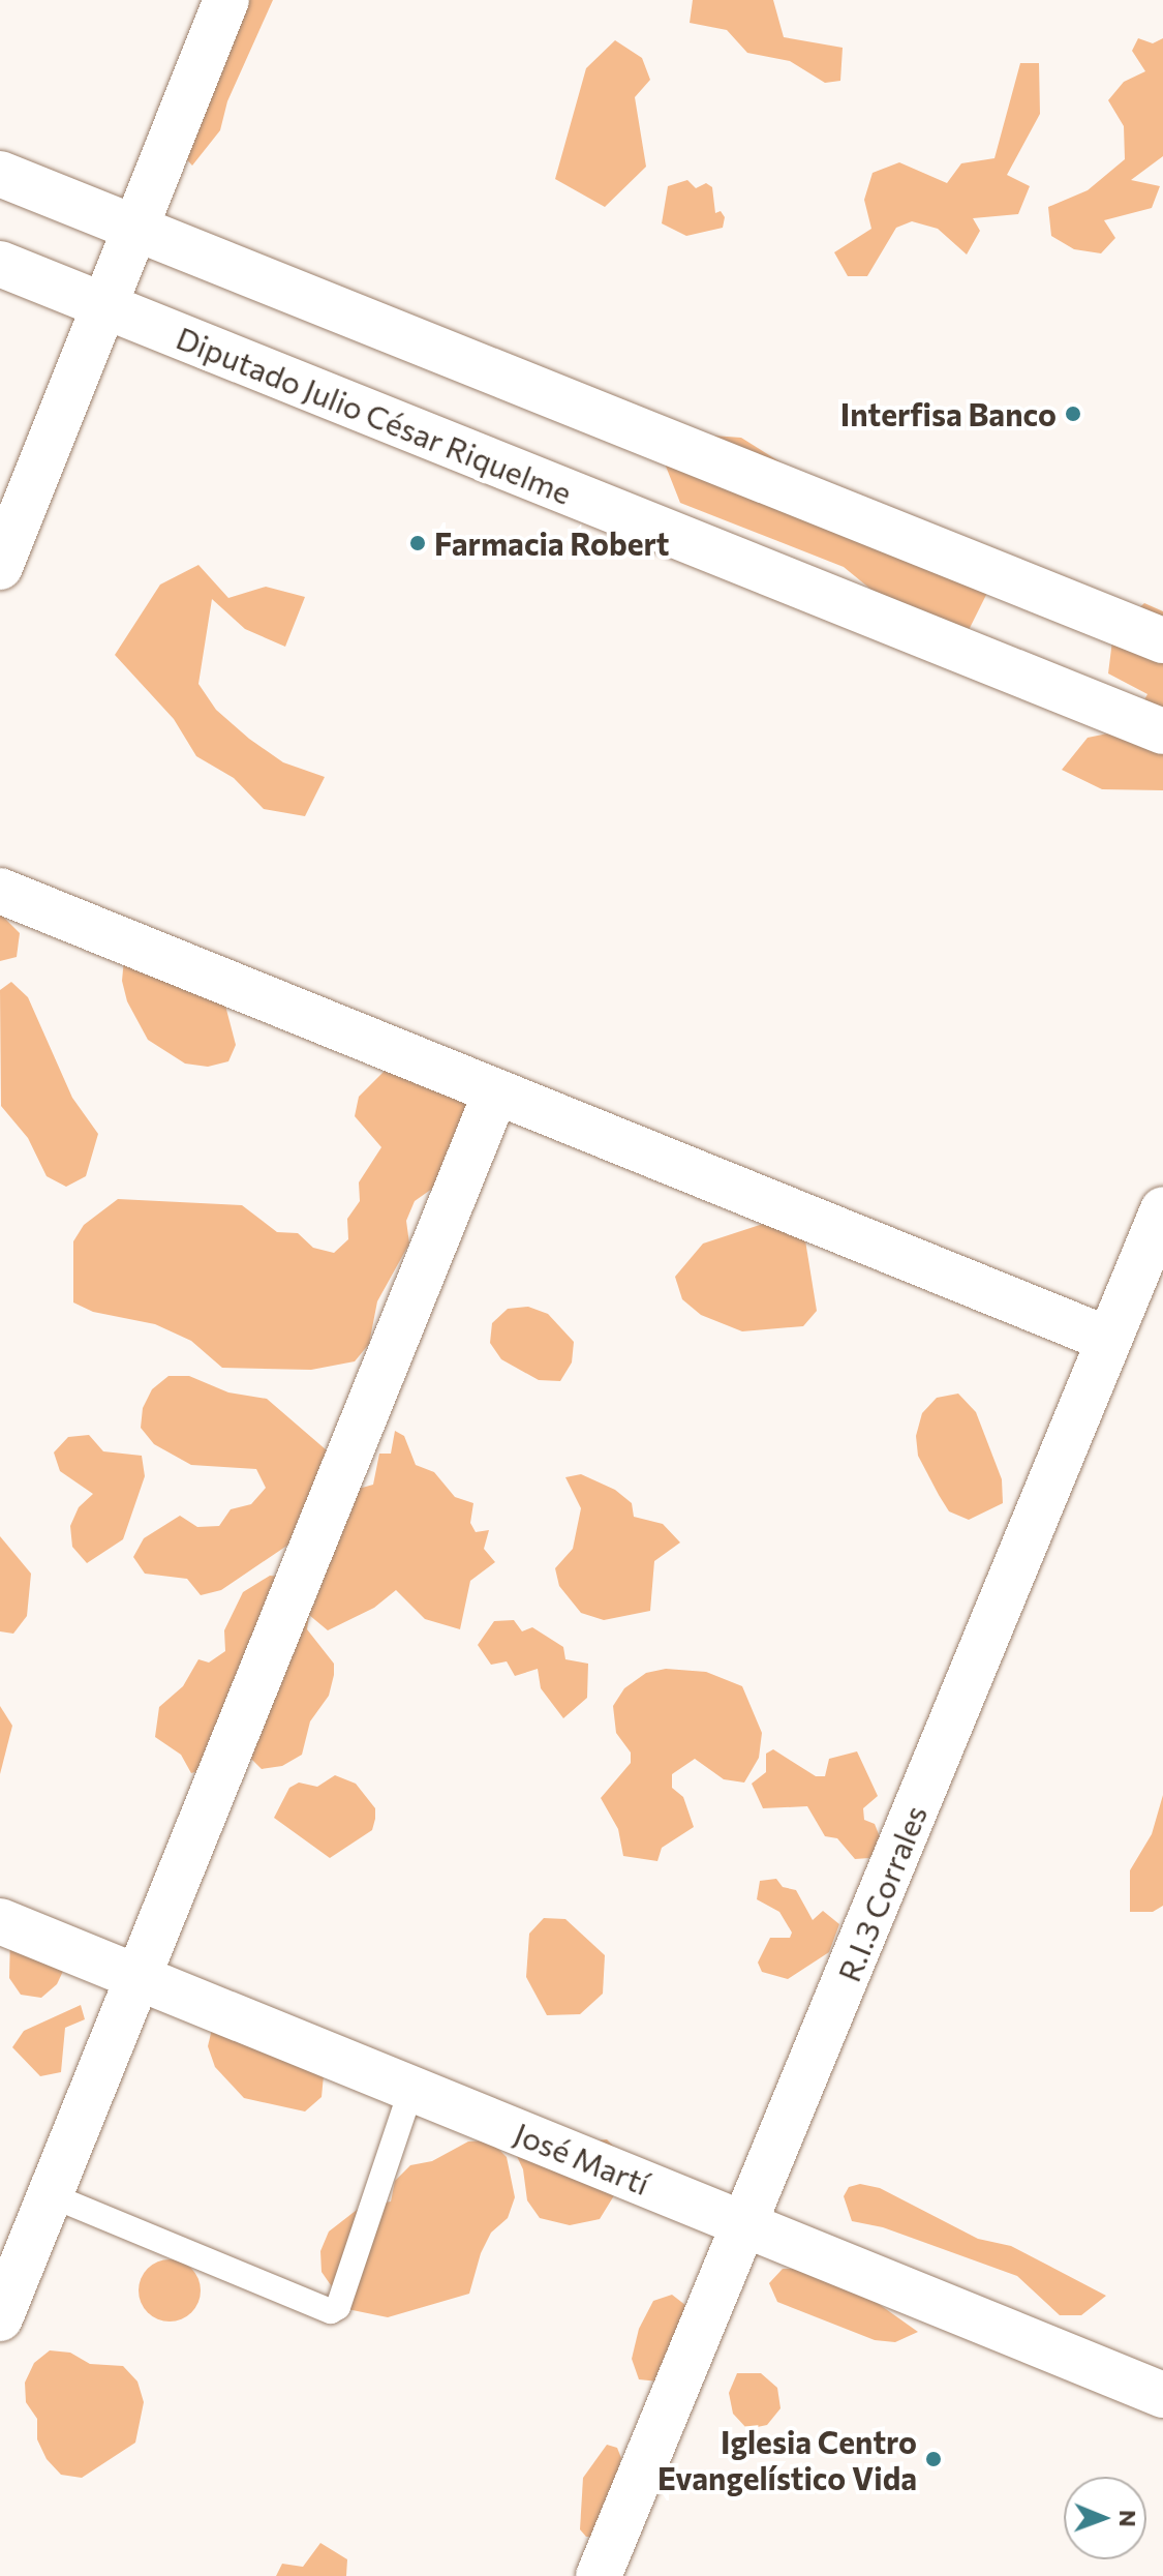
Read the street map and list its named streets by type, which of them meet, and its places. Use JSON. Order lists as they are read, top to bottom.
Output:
{
  "streets": {
    "street": ["Diputado Julio César Riquelme", "R.I.3 Corrales", "José Martí"]
  },
  "crossings": [
    ["R.I.3 Corrales", "José Martí"]
  ],
  "places": ["Interfisa Banco", "Farmacia Robert", "Iglesia Centro Evangelístico Vida"],
  "north": "right"
}
